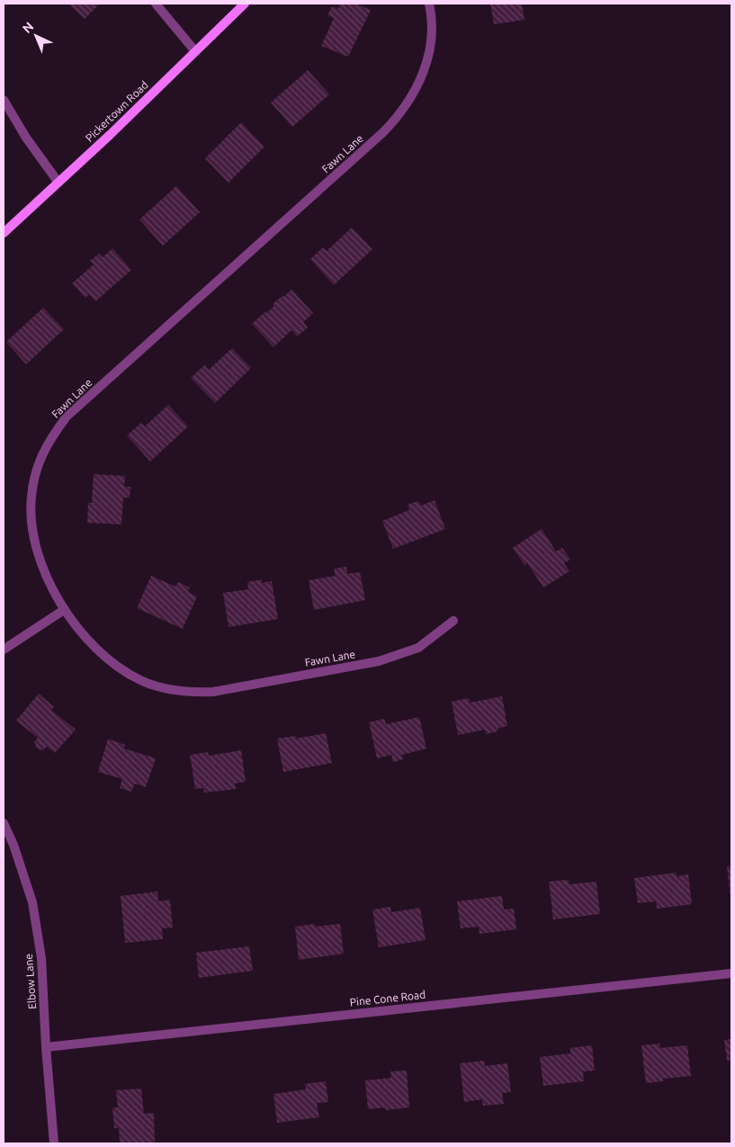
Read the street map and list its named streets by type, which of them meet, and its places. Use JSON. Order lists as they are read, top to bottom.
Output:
{
  "streets": {
    "street": [
      "Pickertown Road",
      "Fawn Lane",
      "Elbow Lane",
      "Pine Cone Road"
    ]
  },
  "crossings": [
    ["Elbow Lane", "Pine Cone Road"]
  ],
  "north": "top left"
}
